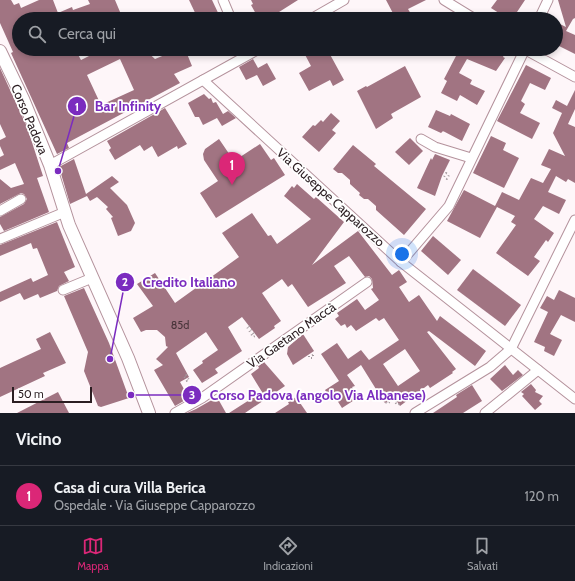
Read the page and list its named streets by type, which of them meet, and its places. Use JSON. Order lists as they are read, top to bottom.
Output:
{
  "streets": {
    "street": ["Corso Padova", "Via Giuseppe Capparozzo", "Via Gaetano Maccà"]
  },
  "places": ["Bar Infinity", "Credito Italiano", "Corso Padova (angolo Via Albanese)"],
  "house_numbers": ["85d"],
  "scale_bar": "50 m",
  "page": {
    "search": "Cerca qui",
    "pins": "1",
    "scale": "50 m",
    "heading": "Vicino",
    "list": [
      {
        "mark": "1",
        "name": "Casa di cura Villa Berica",
        "note": "Ospedale · Via Giuseppe Capparozzo",
        "value": "120 m"
      }
    ],
    "nav": ["Mappa", "Indicazioni", "Salvati"]
  }
}
